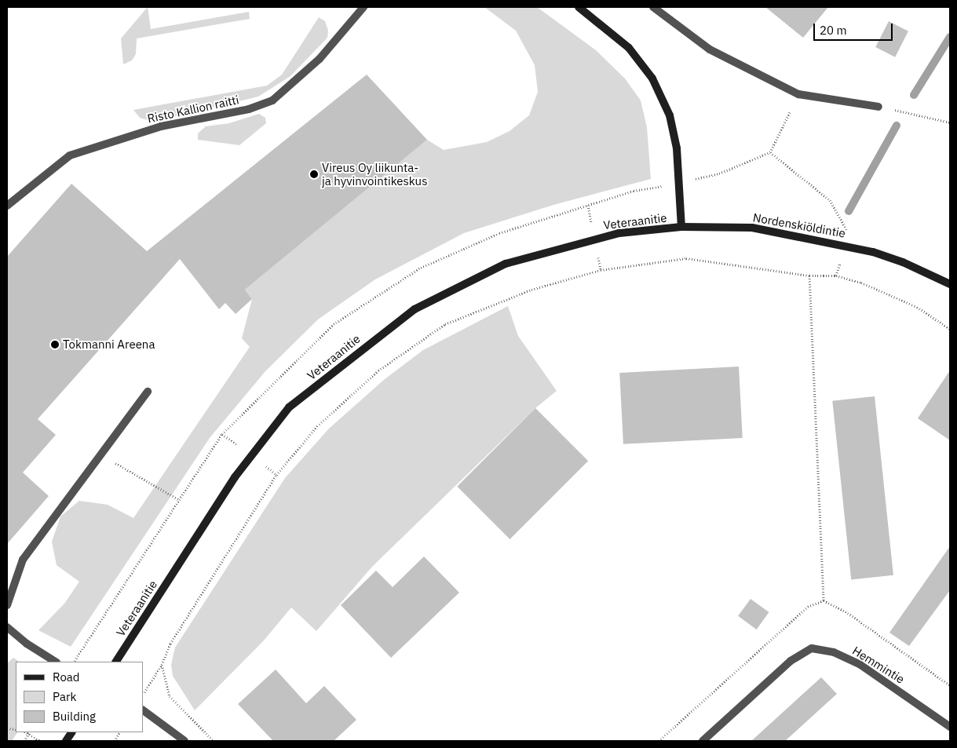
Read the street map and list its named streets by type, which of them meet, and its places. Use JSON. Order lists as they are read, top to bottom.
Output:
{
  "streets": {
    "main road": ["Veteraanitie", "Nordenskiöldintie"],
    "street": ["Risto Kallion raitti", "Hemmintie"]
  },
  "crossings": [
    ["Veteraanitie", "Nordenskiöldintie"]
  ],
  "places": ["Vireus Oy liikunta- ja hyvinvointikeskus", "Tokmanni Areena"],
  "legend": ["Road", "Park", "Building"],
  "scale_bar": "20 m"
}
